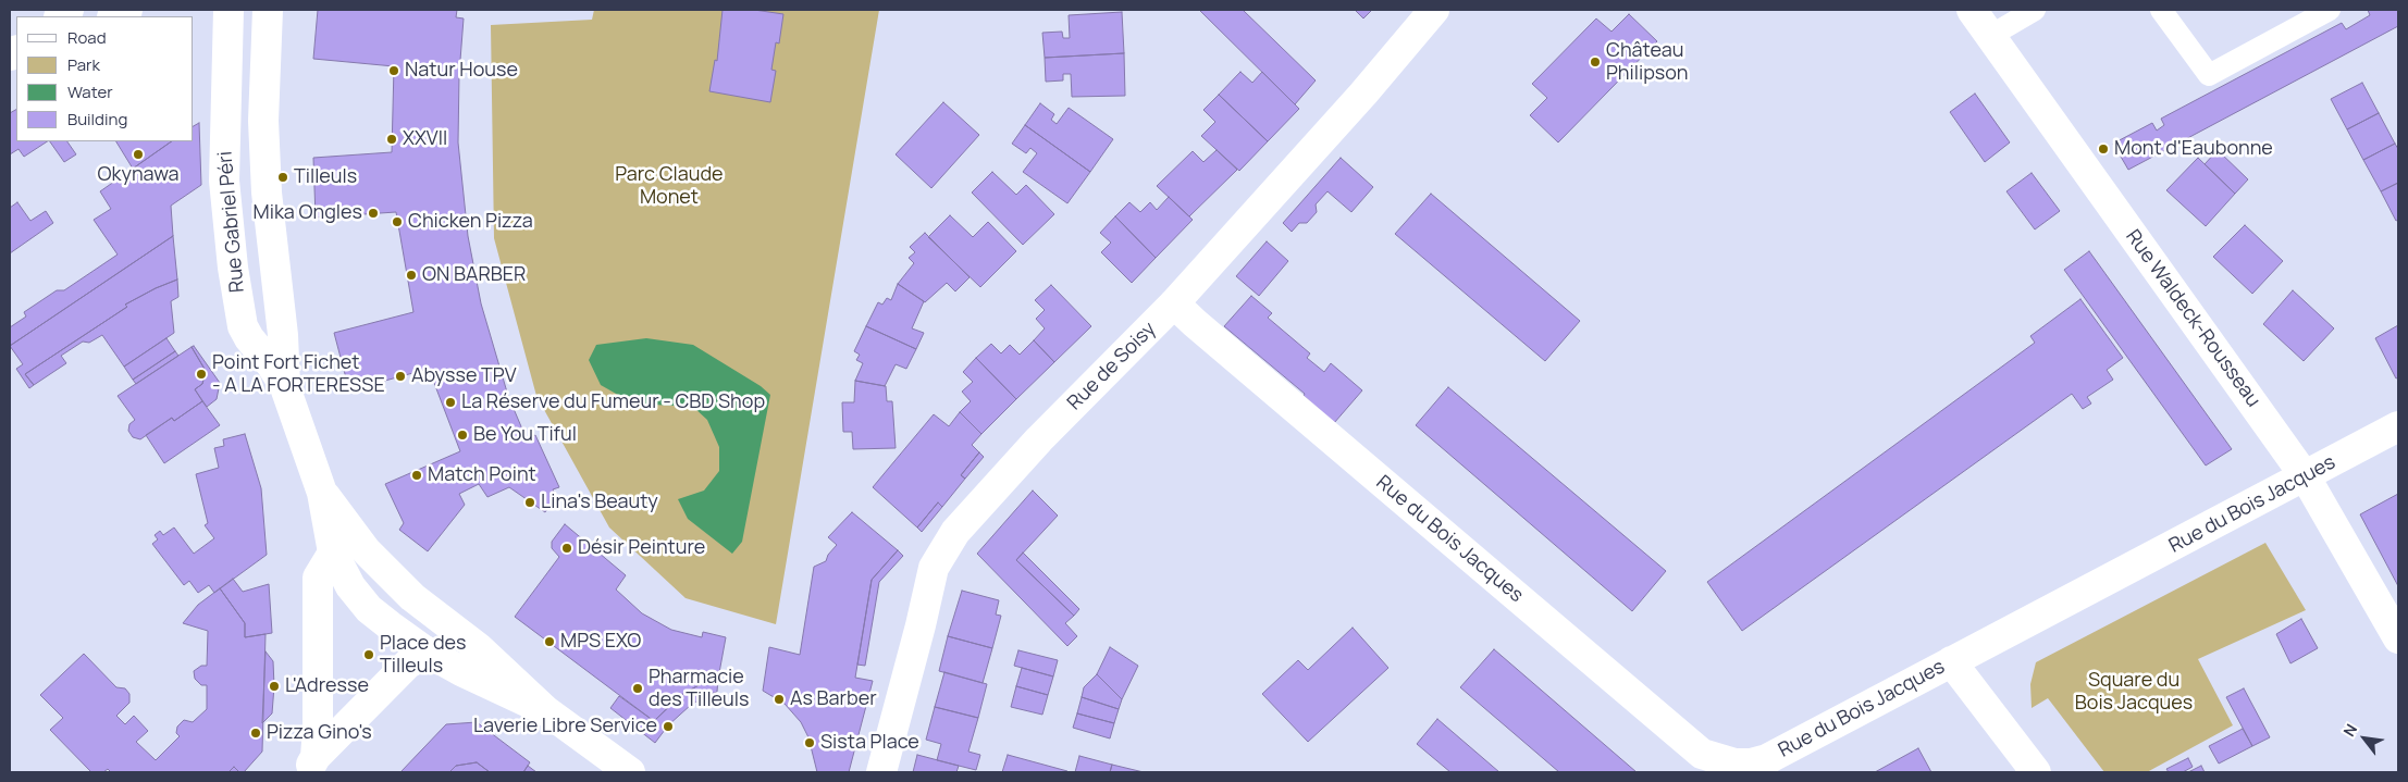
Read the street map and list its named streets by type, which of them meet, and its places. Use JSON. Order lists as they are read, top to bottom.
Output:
{
  "streets": {
    "street": [
      "Rue Gabriel Péri",
      "Rue Waldeck-Rousseau",
      "Rue de Soisy",
      "Rue du Bois Jacques"
    ]
  },
  "crossings": [
    ["Rue Waldeck-Rousseau", "Rue du Bois Jacques"],
    ["Rue de Soisy", "Rue du Bois Jacques"]
  ],
  "parks": ["Parc Claude Monet", "Square du Bois Jacques"],
  "places": [
    "Château Philipson",
    "Natur House",
    "XXVII",
    "Mont d'Eaubonne",
    "Okynawa",
    "Tilleuls",
    "Mika Ongles",
    "Chicken Pizza",
    "ON BARBER",
    "Point Fort Fichet - A LA FORTERESSE",
    "Abysse TPV",
    "La Réserve du Fumeur - CBD Shop",
    "Be You Tiful",
    "Match Point",
    "Lina's Beauty",
    "Désir Peinture",
    "MPS EXO",
    "Place des Tilleuls",
    "L'Adresse",
    "Pharmacie des Tilleuls",
    "As Barber",
    "Laverie Libre Service",
    "Pizza Gino's",
    "Sista Place"
  ],
  "legend": [
    "Road",
    "Park",
    "Water",
    "Building"
  ],
  "north": "top left"
}
